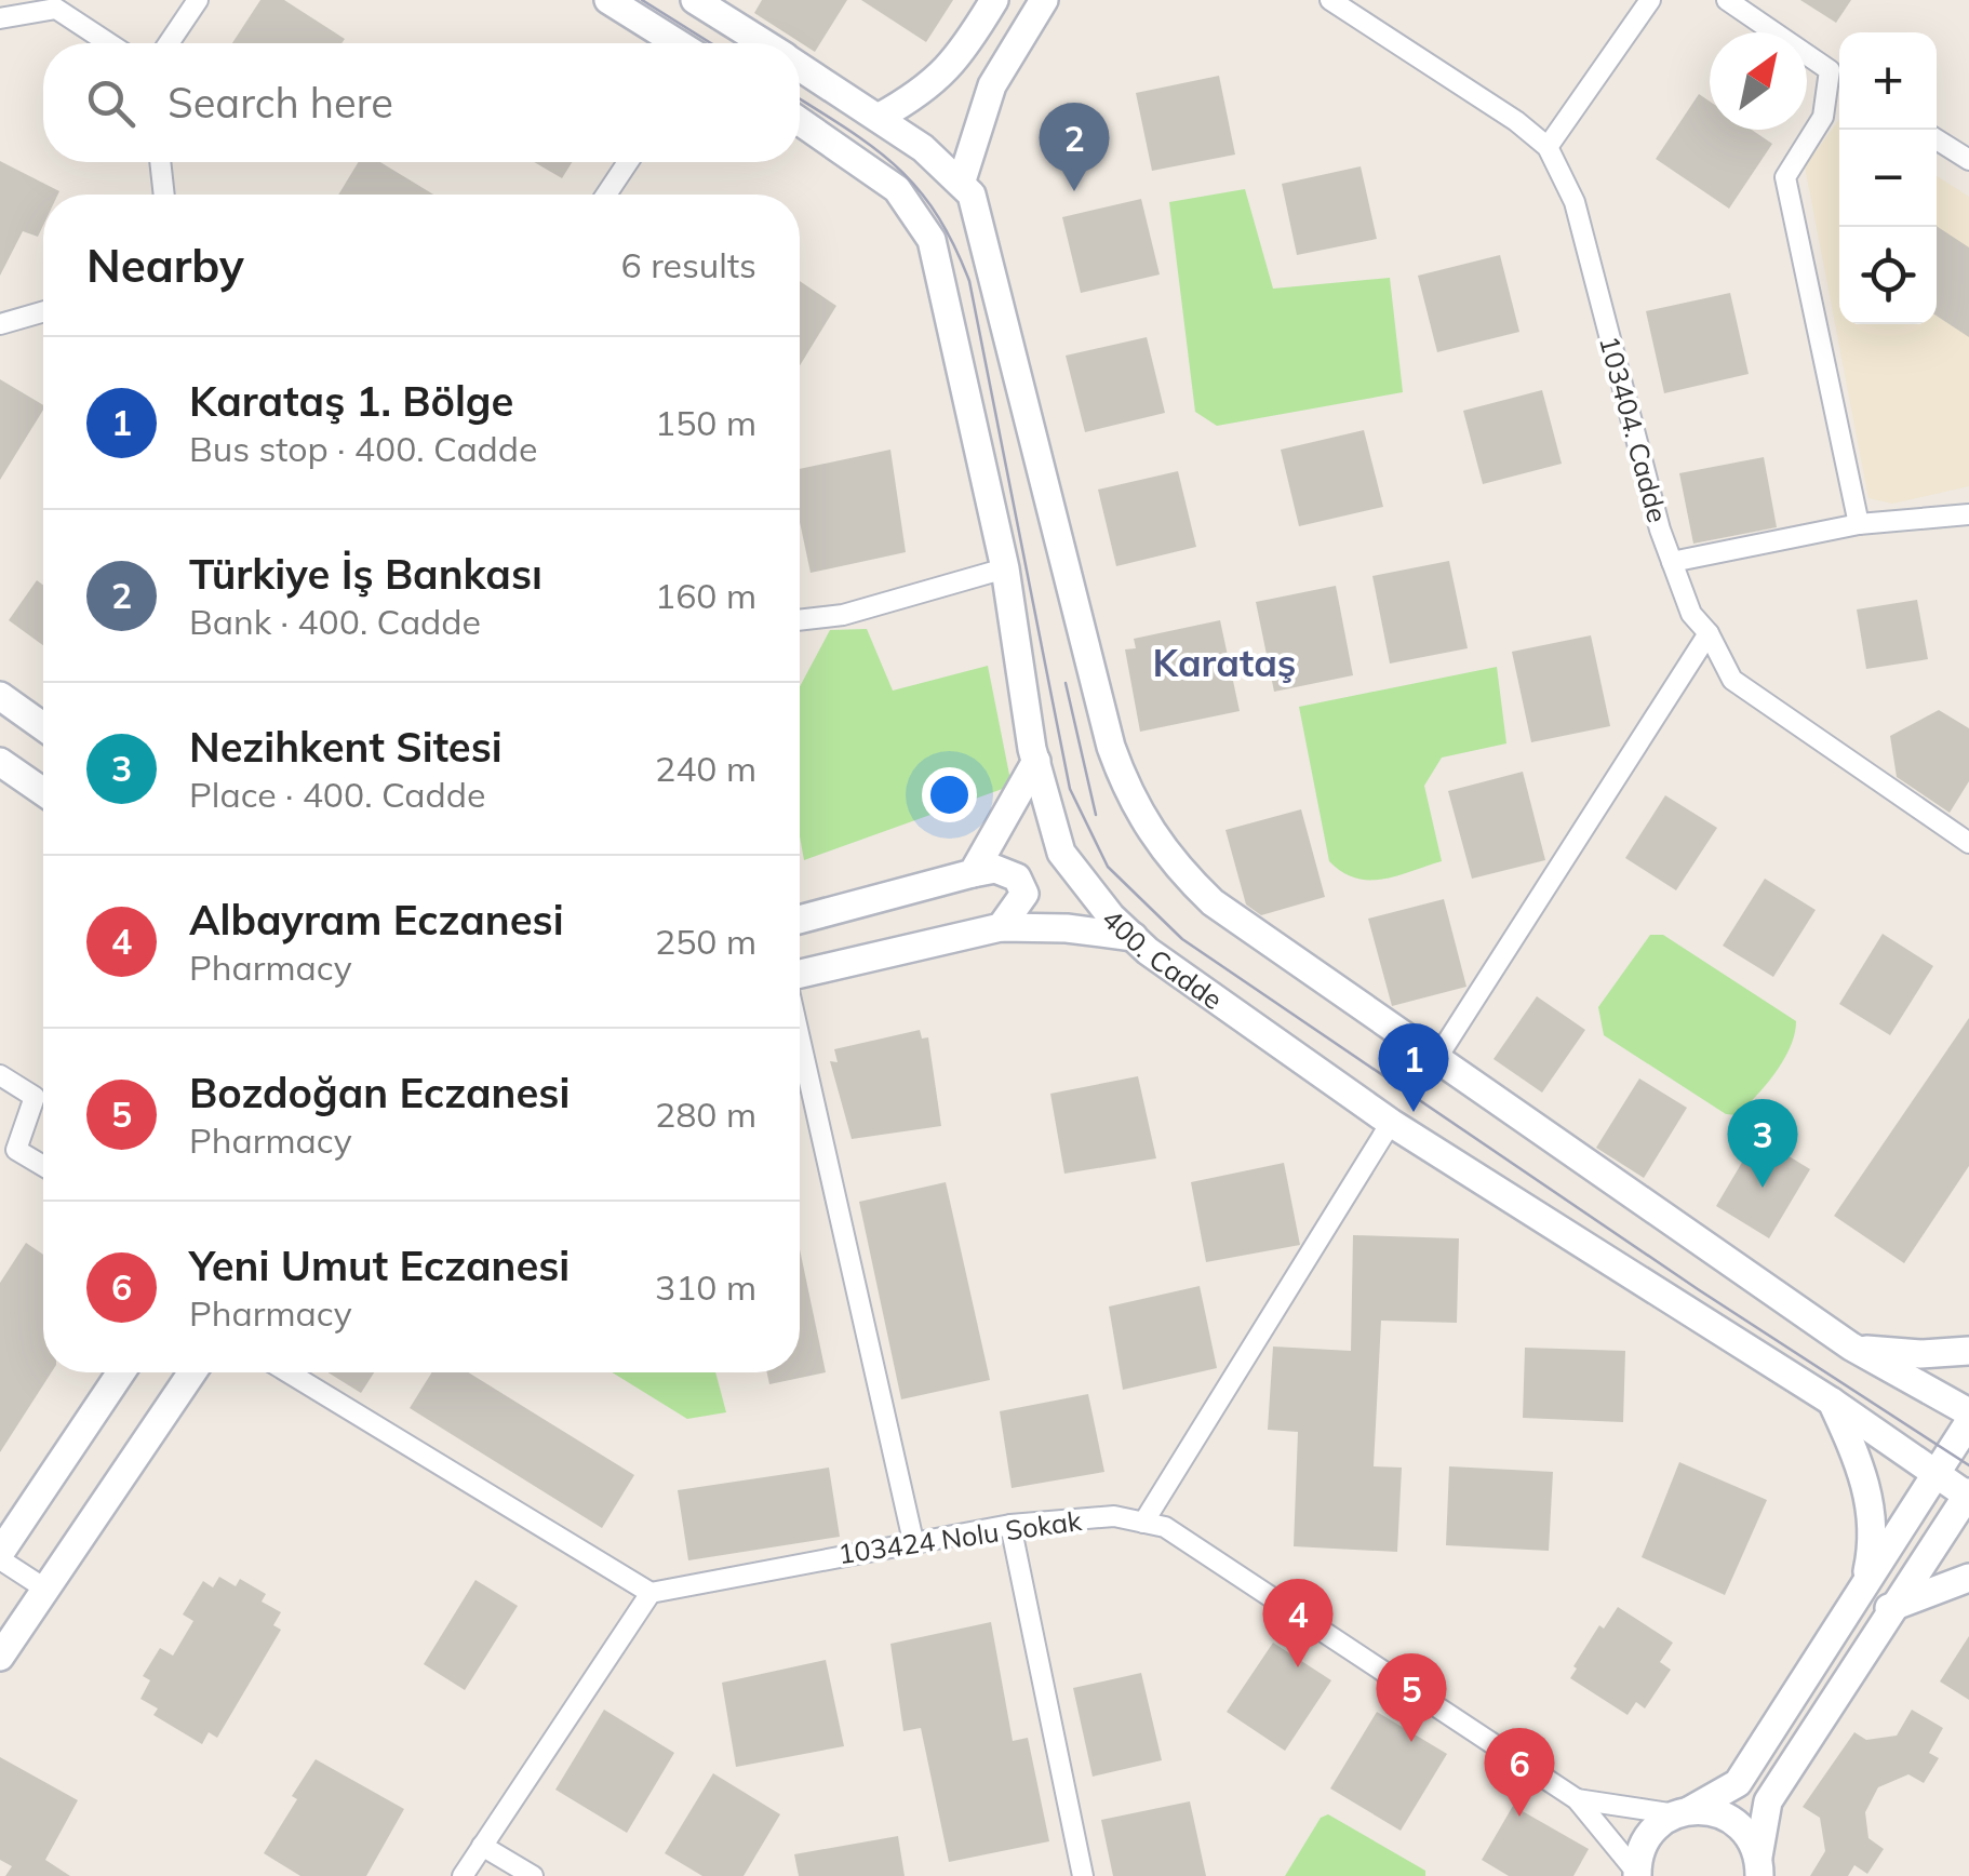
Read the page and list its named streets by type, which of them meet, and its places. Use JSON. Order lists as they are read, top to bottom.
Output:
{
  "streets": {
    "main road": ["400. Cadde"],
    "street": ["103404. Cadde", "103424 Nolu Sokak"]
  },
  "districts": ["Karataş"],
  "north": "top right",
  "page": {
    "map_buttons": ["+", "−"],
    "search": "Search here",
    "pins": [
      "2",
      "1",
      "3",
      "4",
      "5",
      "6"
    ],
    "heading": ["Nearby", "6 results"],
    "list": [
      {
        "mark": "1",
        "name": "Karataş 1. Bölge",
        "note": "Bus stop · 400. Cadde",
        "value": "150 m"
      },
      {
        "mark": "2",
        "name": "Türkiye İş Bankası",
        "note": "Bank · 400. Cadde",
        "value": "160 m"
      },
      {
        "mark": "3",
        "name": "Nezihkent Sitesi",
        "note": "Place · 400. Cadde",
        "value": "240 m"
      },
      {
        "mark": "4",
        "name": "Albayram Eczanesi",
        "note": "Pharmacy",
        "value": "250 m"
      },
      {
        "mark": "5",
        "name": "Bozdoğan Eczanesi",
        "note": "Pharmacy",
        "value": "280 m"
      },
      {
        "mark": "6",
        "name": "Yeni Umut Eczanesi",
        "note": "Pharmacy",
        "value": "310 m"
      }
    ]
  }
}
